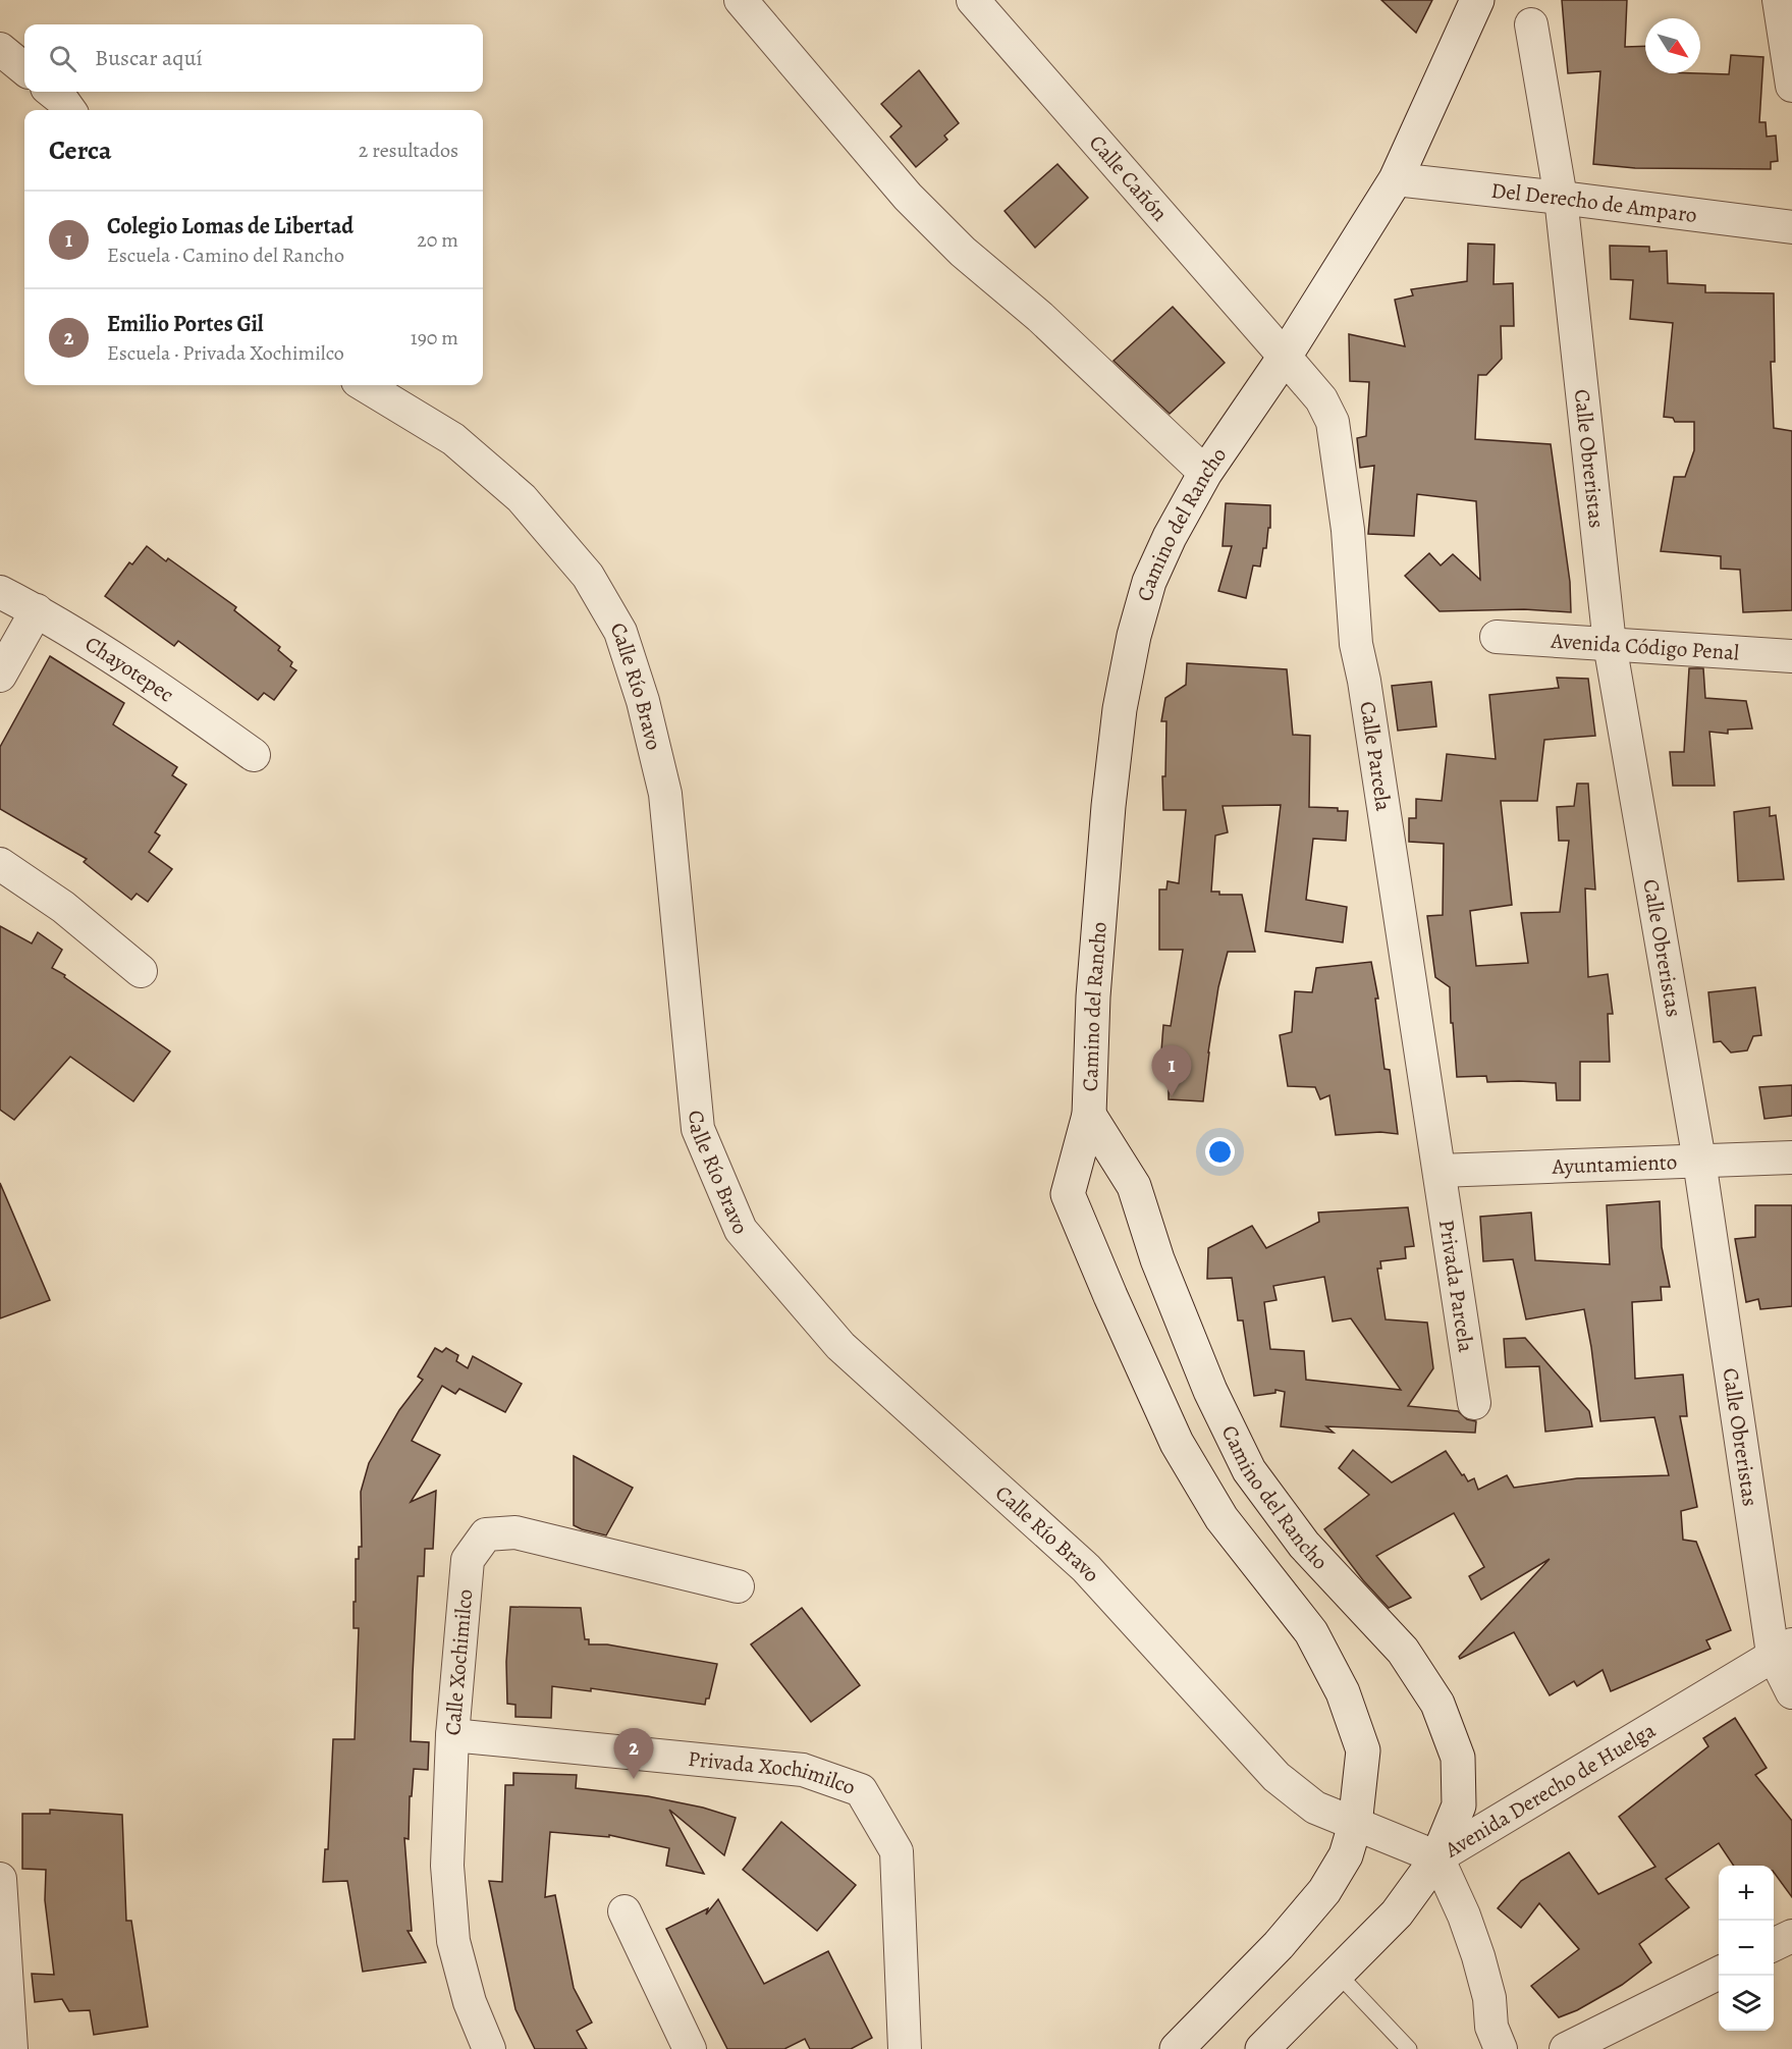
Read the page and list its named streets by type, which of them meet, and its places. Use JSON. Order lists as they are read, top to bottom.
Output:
{
  "streets": {
    "main road": ["Camino del Rancho", "Avenida Derecho de Huelga"],
    "street": [
      "Calle Cañón",
      "Del Derecho de Amparo",
      "Calle Obreristas",
      "Avenida Código Penal",
      "Chayotepec",
      "Calle Río Bravo",
      "Calle Parcela",
      "Ayuntamiento",
      "Privada Parcela",
      "Calle Xochimilco",
      "Privada Xochimilco"
    ]
  },
  "crossings": [
    ["Calle Cañón", "Camino del Rancho"],
    ["Calle Cañón", "Calle Parcela"],
    ["Del Derecho de Amparo", "Calle Obreristas"],
    ["Del Derecho de Amparo", "Camino del Rancho"],
    ["Calle Obreristas", "Avenida Código Penal"],
    ["Calle Obreristas", "Ayuntamiento"],
    ["Calle Obreristas", "Avenida Derecho de Huelga"],
    ["Camino del Rancho", "Calle Río Bravo"],
    ["Camino del Rancho", "Calle Parcela"],
    ["Camino del Rancho", "Avenida Derecho de Huelga"],
    ["Calle Río Bravo", "Avenida Derecho de Huelga"],
    ["Calle Parcela", "Ayuntamiento"],
    ["Calle Parcela", "Privada Parcela"],
    ["Ayuntamiento", "Privada Parcela"],
    ["Calle Xochimilco", "Privada Xochimilco"]
  ],
  "north": "bottom right",
  "page": {
    "search": "Buscar aquí",
    "heading": ["Cerca", "2 resultados"],
    "list": [
      {
        "mark": "1",
        "name": "Colegio Lomas de Libertad",
        "note": "Escuela · Camino del Rancho",
        "value": "20 m"
      },
      {
        "mark": "2",
        "name": "Emilio Portes Gil",
        "note": "Escuela · Privada Xochimilco",
        "value": "190 m"
      }
    ],
    "pins": ["1", "2"],
    "map_buttons": ["+", "−"]
  }
}
